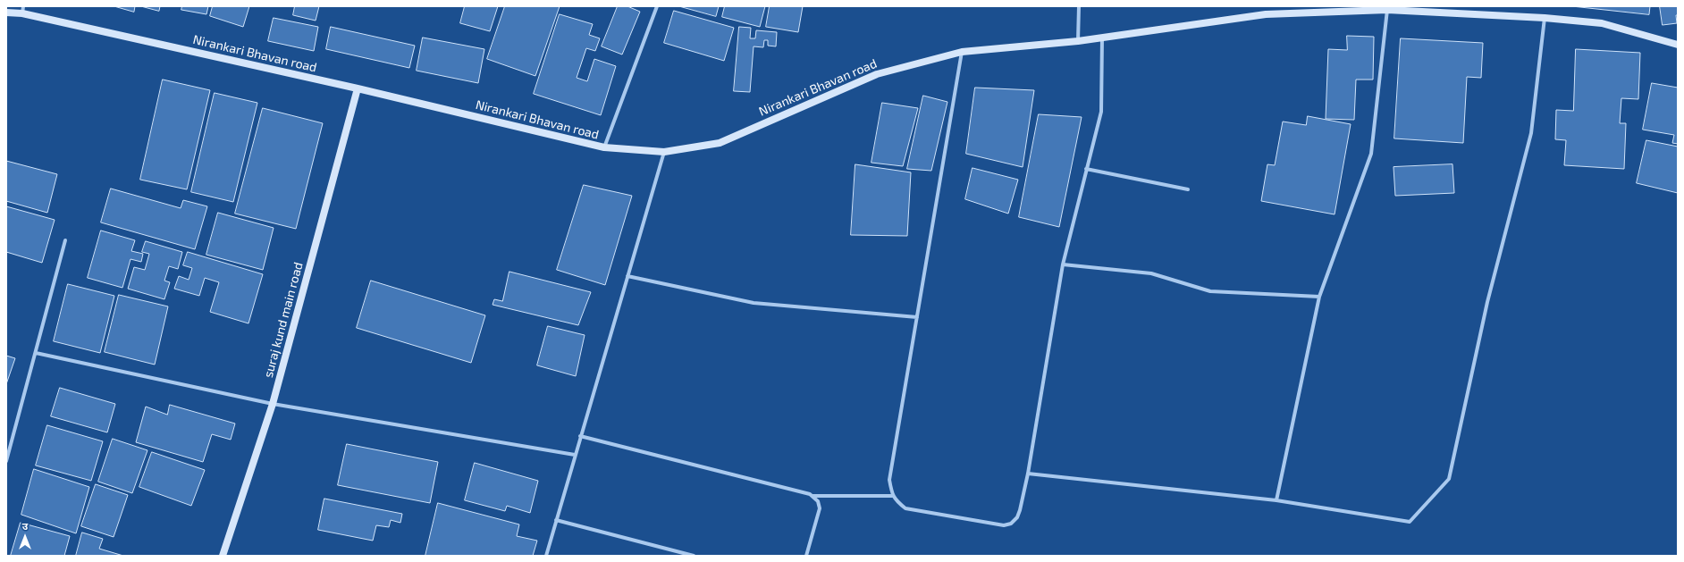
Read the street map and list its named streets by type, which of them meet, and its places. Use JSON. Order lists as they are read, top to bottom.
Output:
{
  "streets": {
    "street": ["Nirankari Bhavan road", "suraj kund main road"]
  },
  "crossings": [
    ["Nirankari Bhavan road", "suraj kund main road"]
  ],
  "north": "top"
}
